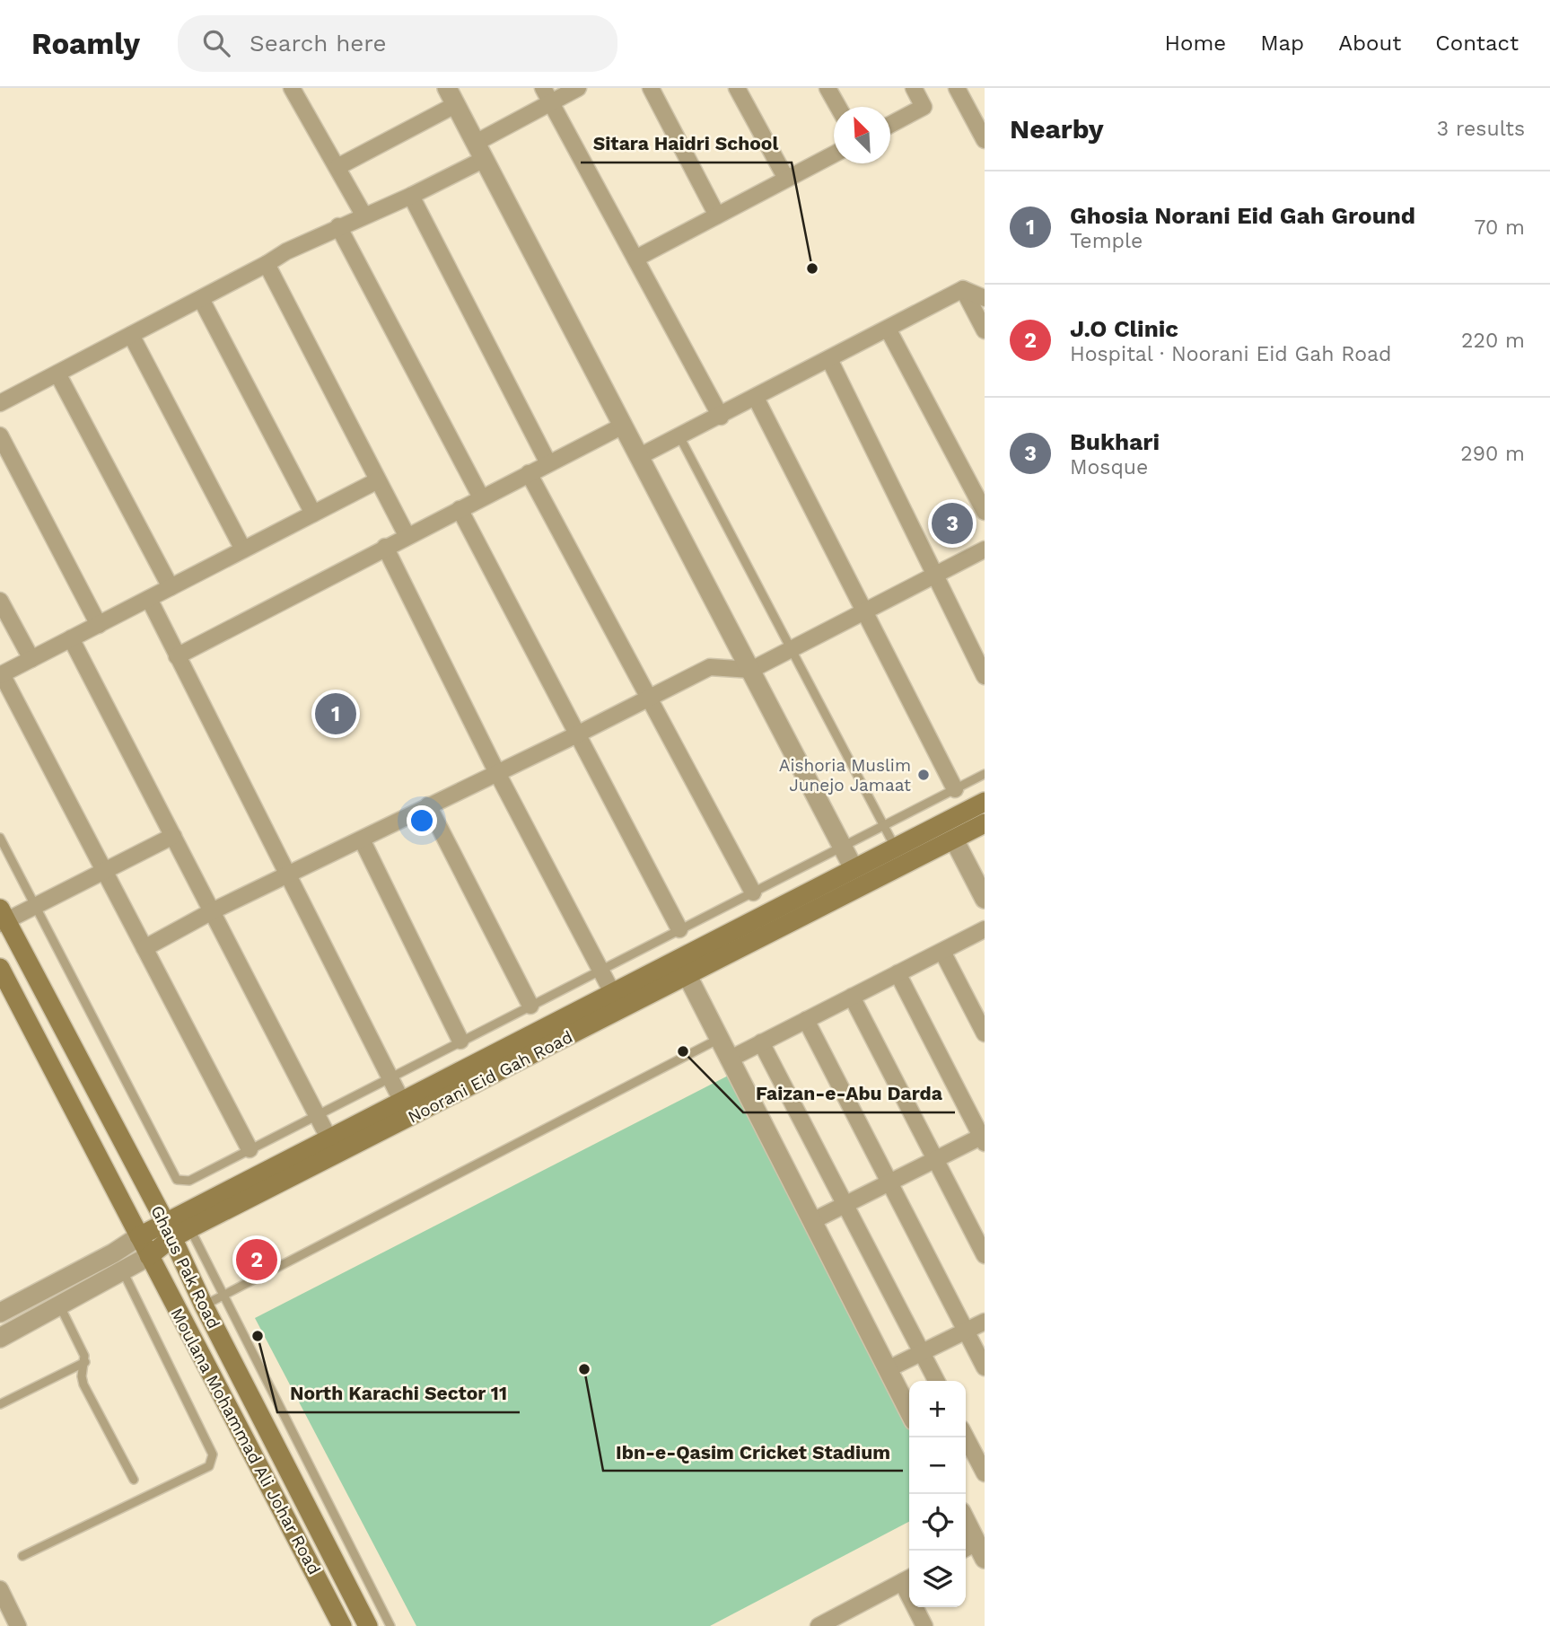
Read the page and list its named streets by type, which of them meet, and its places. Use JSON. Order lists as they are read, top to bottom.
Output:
{
  "streets": {
    "main road": ["Noorani Eid Gah Road", "Ghaus Pak Road", "Moulana Mohammad Ali Johar Road"]
  },
  "crossings": [
    ["Noorani Eid Gah Road", "Ghaus Pak Road"],
    ["Noorani Eid Gah Road", "Moulana Mohammad Ali Johar Road"]
  ],
  "places": [
    "Sitara Haidri School",
    "Aishoria Muslim Junejo Jamaat",
    "Faizan-e-Abu Darda",
    "North Karachi Sector 11",
    "Ibn-e-Qasim Cricket Stadium"
  ],
  "north": "top left",
  "page": {
    "header": "Roamly",
    "search": "Search here",
    "nav": [
      "Home",
      "Map",
      "About",
      "Contact"
    ],
    "heading": ["Nearby", "3 results"],
    "list": [
      {
        "mark": "1",
        "name": "Ghosia Norani Eid Gah Ground",
        "note": "Temple",
        "value": "70 m"
      },
      {
        "mark": "2",
        "name": "J.O Clinic",
        "note": "Hospital · Noorani Eid Gah Road",
        "value": "220 m"
      },
      {
        "mark": "3",
        "name": "Bukhari",
        "note": "Mosque",
        "value": "290 m"
      }
    ],
    "pins": ["3", "1", "2"],
    "map_buttons": ["+", "−"]
  }
}
